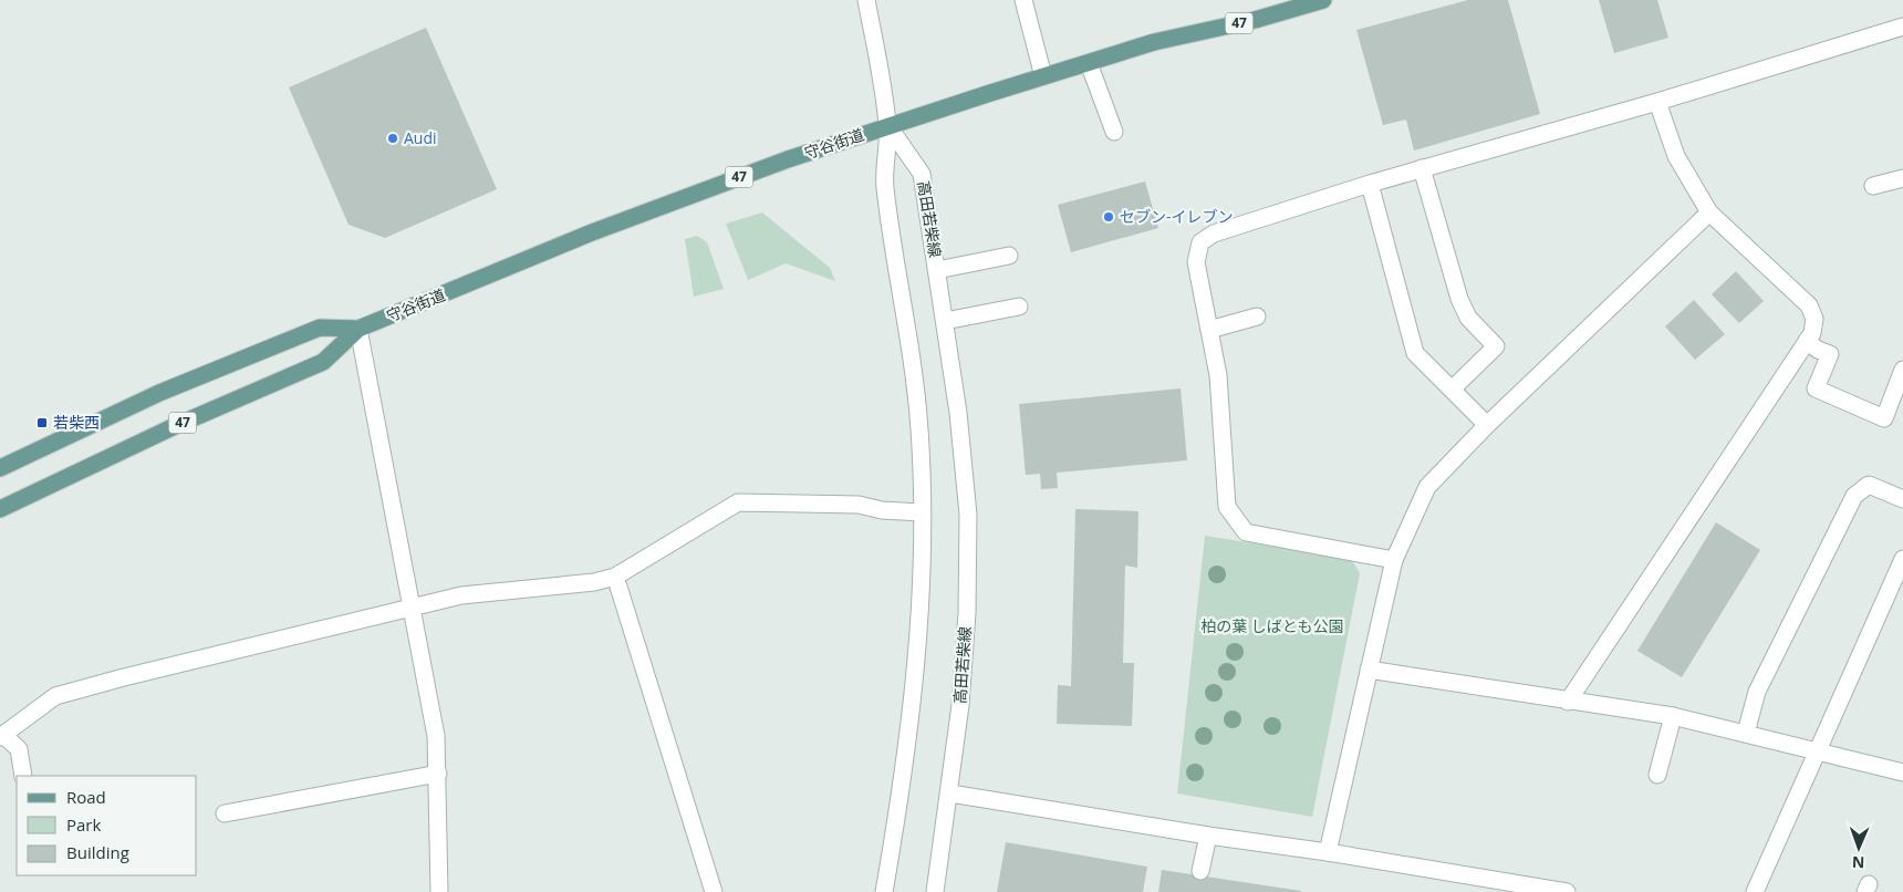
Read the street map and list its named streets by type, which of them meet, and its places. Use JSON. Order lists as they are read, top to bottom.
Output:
{
  "streets": {
    "main road": ["47", "守谷街道"],
    "street": ["高田若柴線"]
  },
  "crossings": [
    ["守谷街道", "高田若柴線"]
  ],
  "parks": ["柏の葉 しばとも公園"],
  "places": {
    "other": ["Audi", "セブン-イレブン"],
    "transit": ["若柴西"]
  },
  "legend": ["Road", "Park", "Building"],
  "north": "bottom"
}
